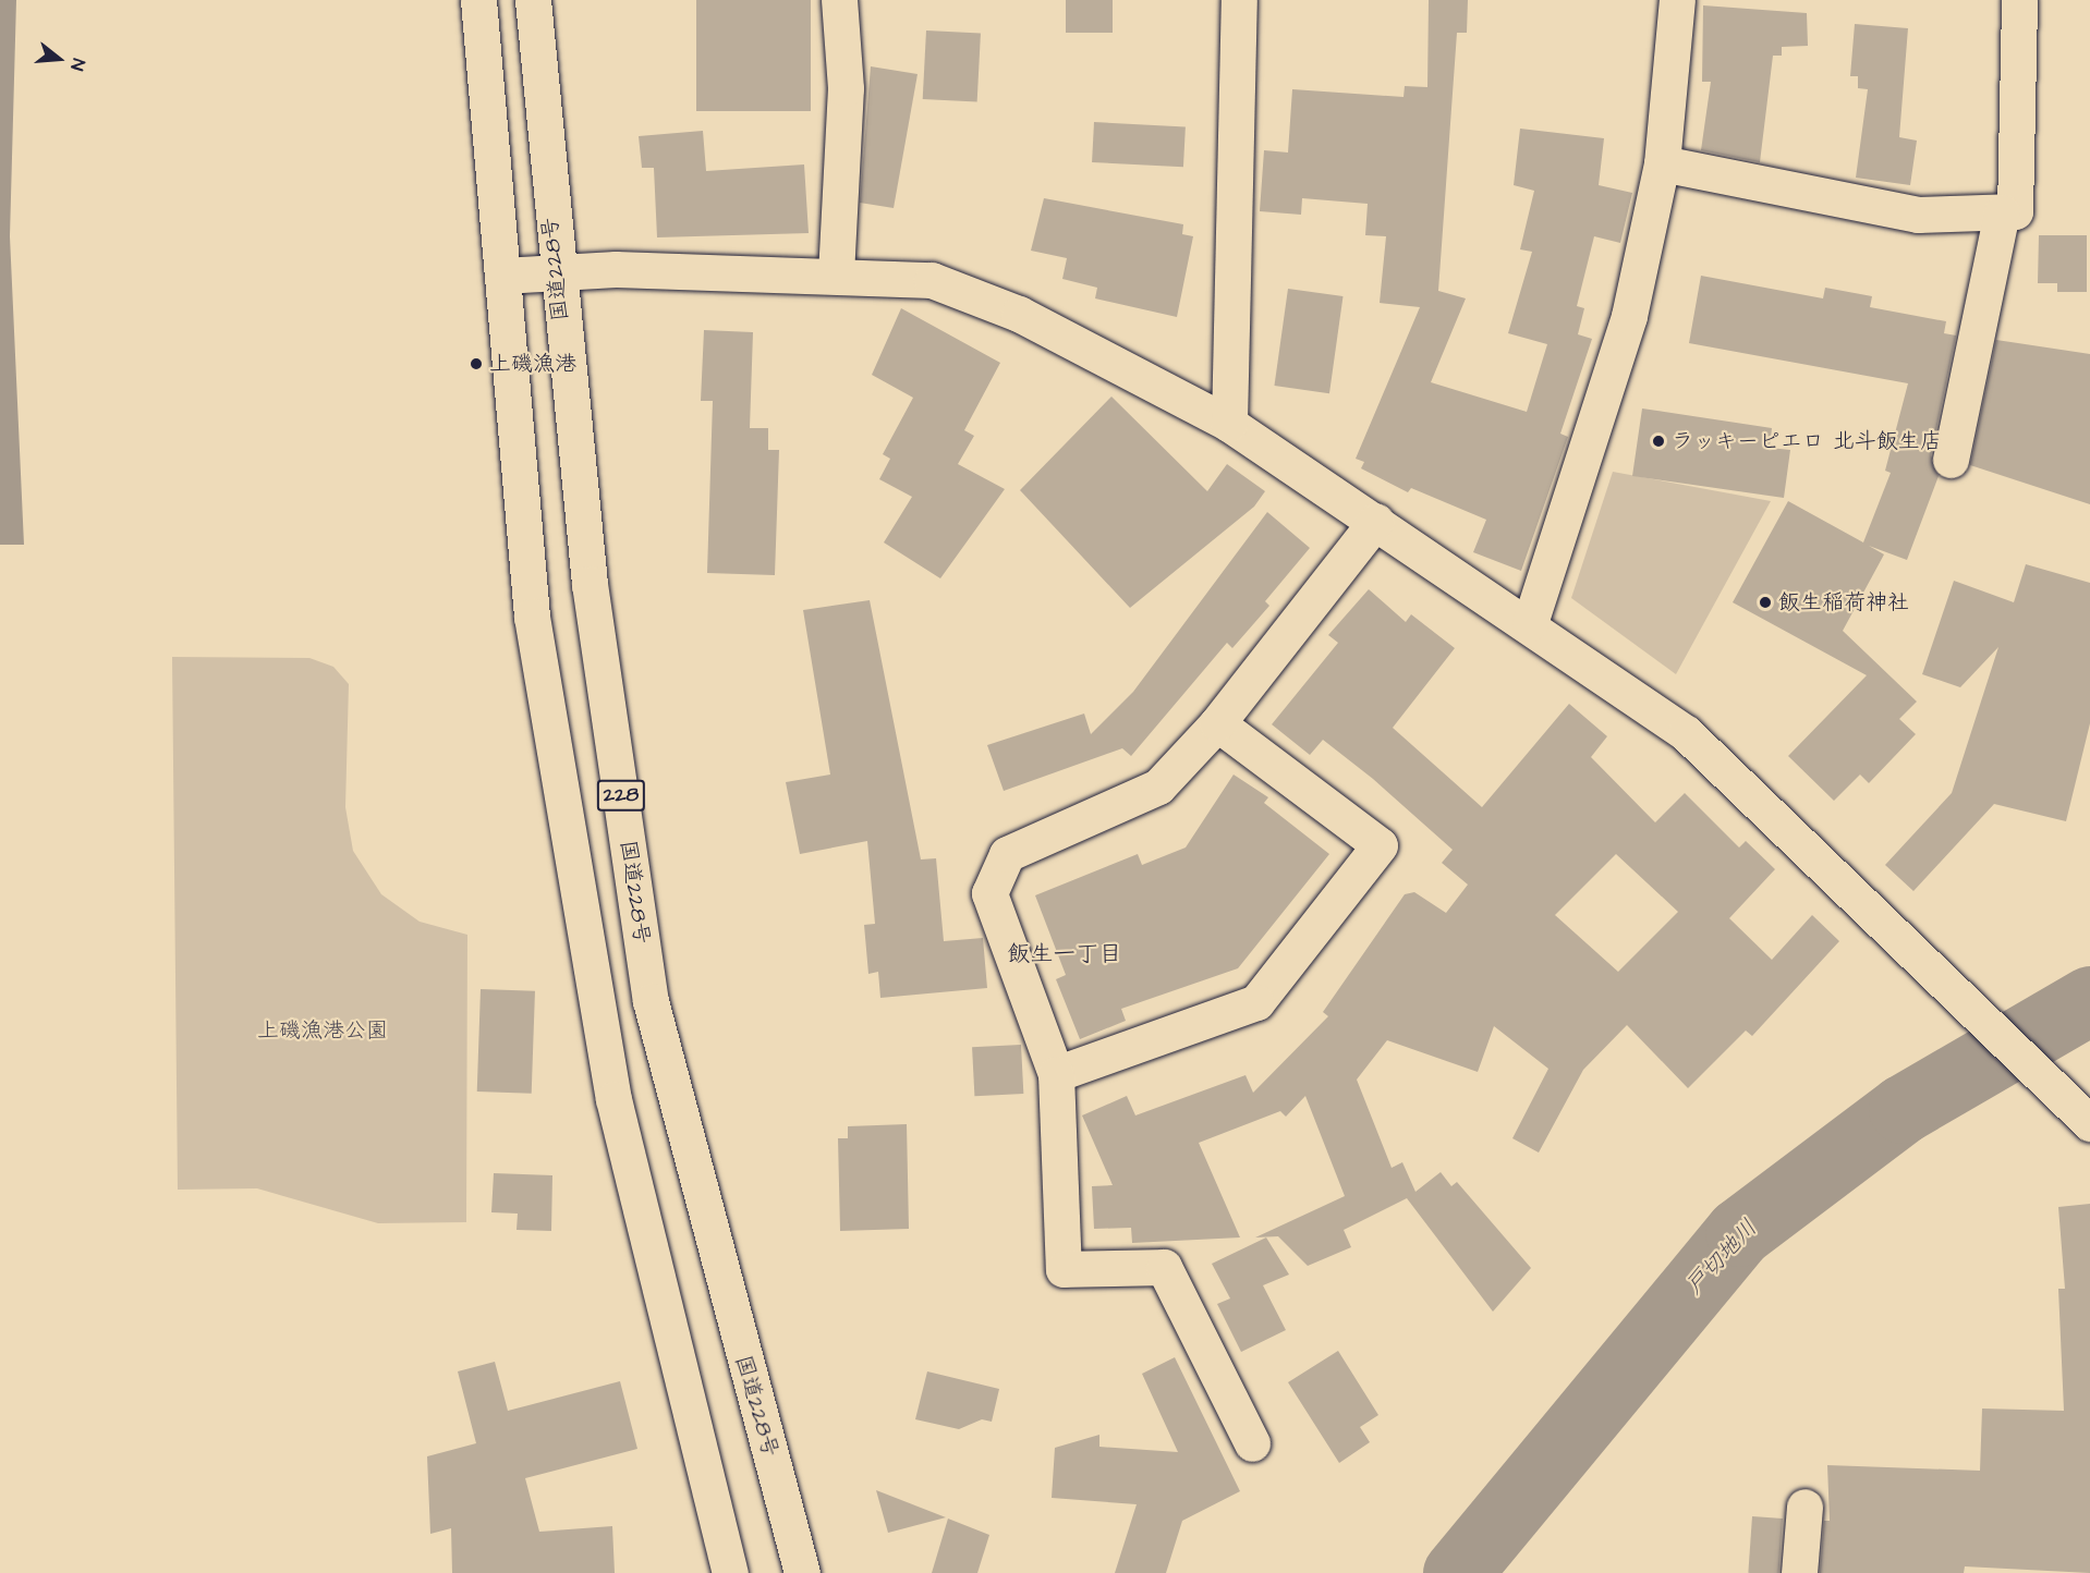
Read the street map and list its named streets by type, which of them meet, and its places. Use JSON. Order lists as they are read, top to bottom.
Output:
{
  "streets": {
    "main road": ["国道228号", "228"]
  },
  "districts": ["飯生一丁目"],
  "water": ["戸切地川"],
  "parks": ["上磯漁港公園"],
  "places": ["上磯漁港", "ラッキーピエロ 北斗飯生店", "飯生稲荷神社"],
  "north": "right"
}
